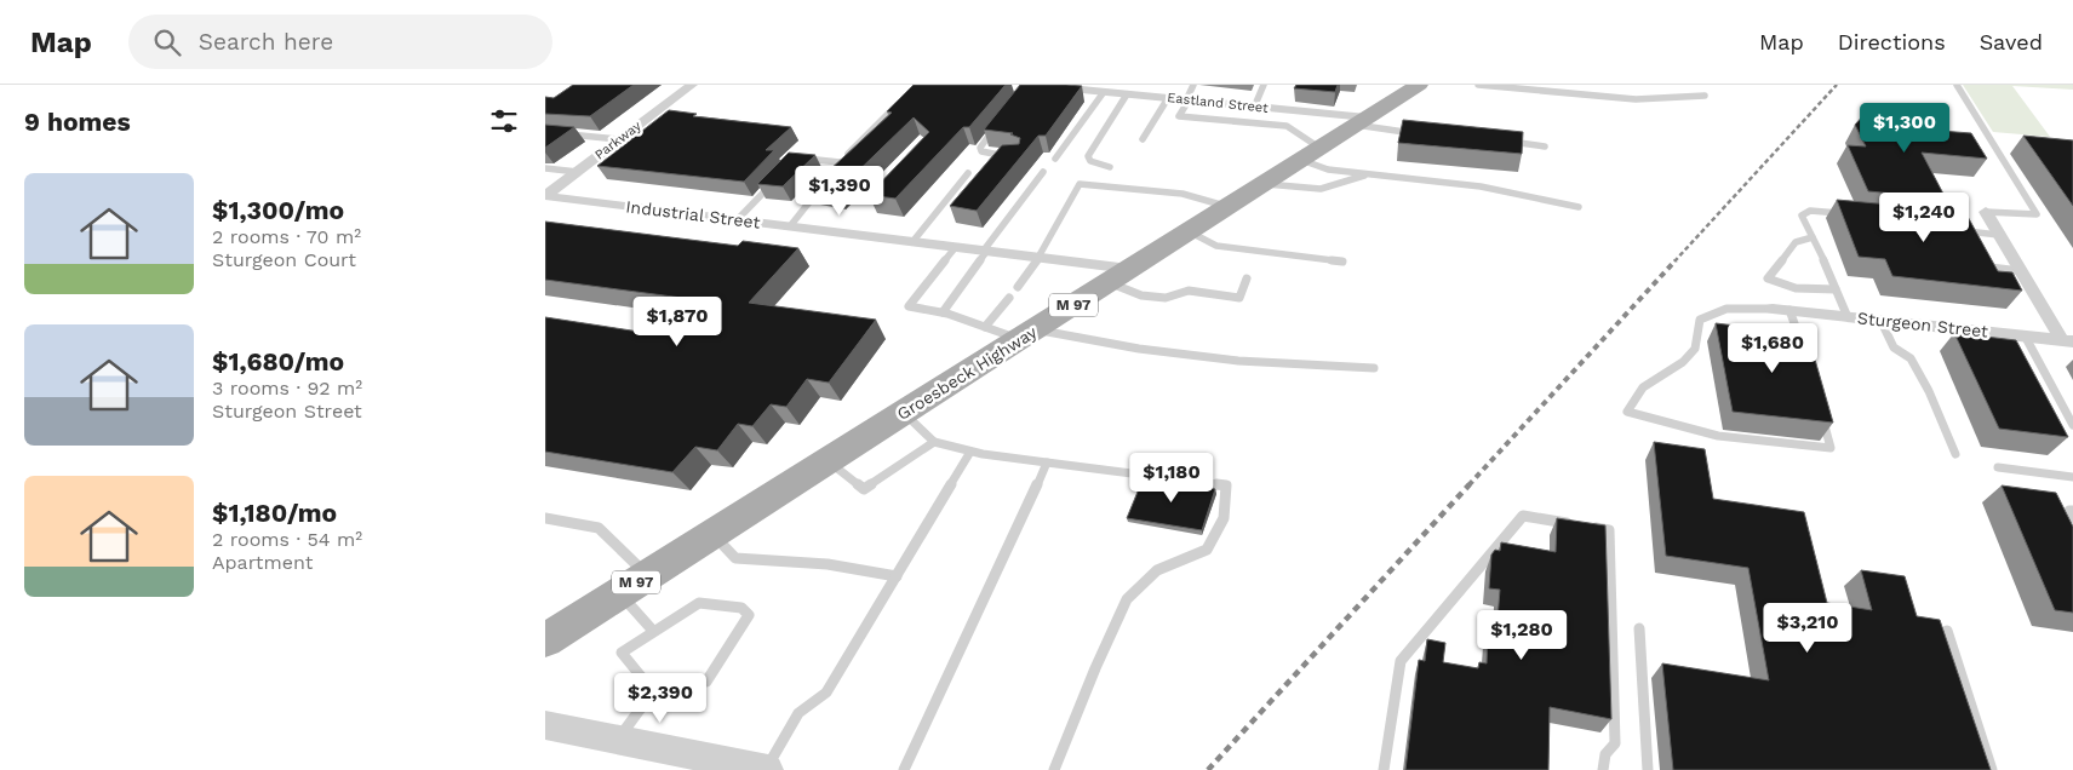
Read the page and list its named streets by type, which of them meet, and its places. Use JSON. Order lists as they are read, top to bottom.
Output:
{
  "streets": {
    "main road": ["M 97", "Groesbeck Highway"],
    "street": [
      "Eastland Street",
      "Parkway",
      "Industrial Street",
      "Sturgeon Street"
    ]
  },
  "crossings": [
    ["Eastland Street", "Groesbeck Highway"],
    ["Parkway", "Industrial Street"],
    ["Industrial Street", "Groesbeck Highway"]
  ],
  "page": {
    "header": "Map",
    "search": "Search here",
    "nav": ["Map", "Directions", "Saved"],
    "heading": "9 homes",
    "price": [
      "$1,300",
      "$1,390",
      "$1,240",
      "$1,870",
      "$1,680",
      "$1,180",
      "$3,210",
      "$1,280",
      "$2,390"
    ],
    "list": [
      {
        "name": "$1,300/mo",
        "note": "2 rooms · 70 m² · Sturgeon Court"
      },
      {
        "name": "$1,680/mo",
        "note": "3 rooms · 92 m² · Sturgeon Street"
      },
      {
        "name": "$1,180/mo",
        "note": "2 rooms · 54 m² · Apartment"
      }
    ]
  }
}
